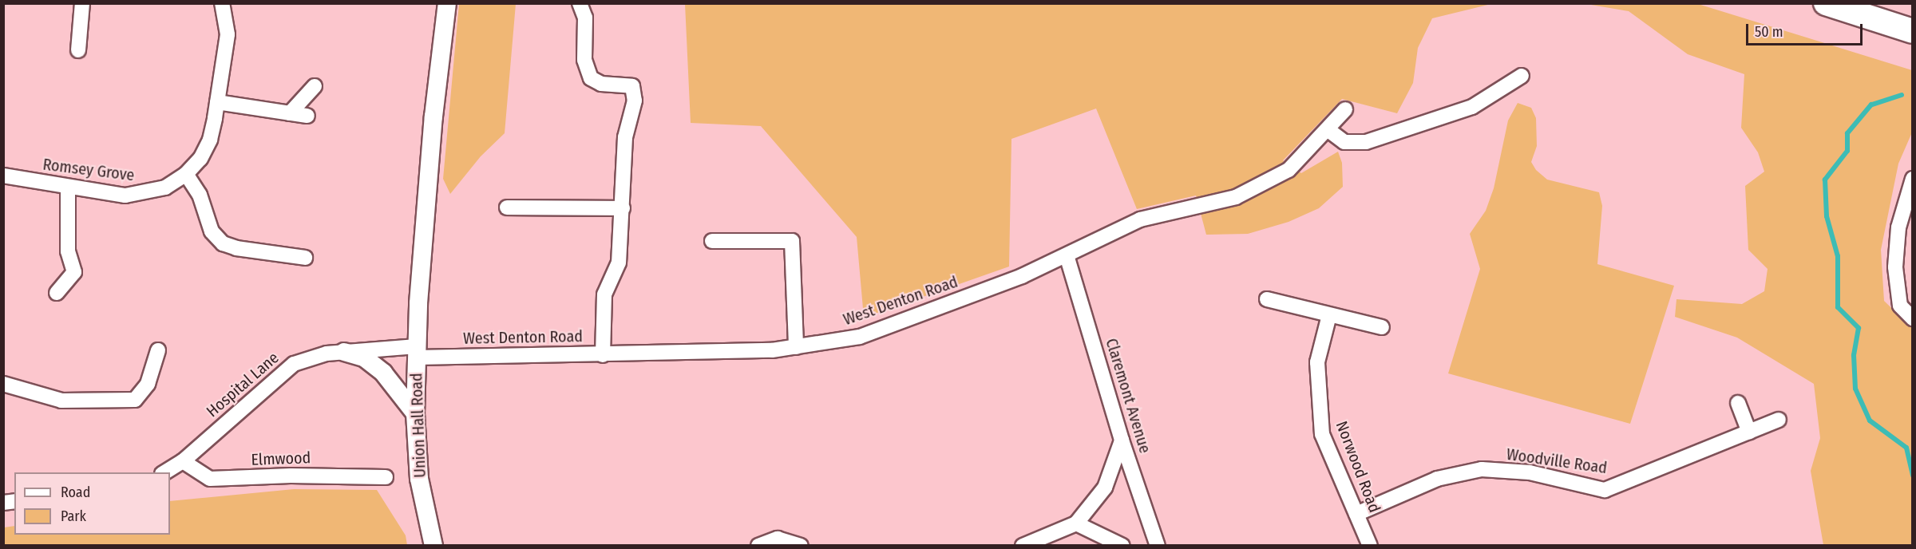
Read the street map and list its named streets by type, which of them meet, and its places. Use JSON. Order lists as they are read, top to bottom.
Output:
{
  "streets": {
    "street": [
      "Romsey Grove",
      "West Denton Road",
      "Hospital Lane",
      "Claremont Avenue",
      "Union Hall Road",
      "Elmwood",
      "Woodville Road",
      "Norwood Road"
    ]
  },
  "crossings": [
    ["West Denton Road", "Hospital Lane"],
    ["West Denton Road", "Claremont Avenue"],
    ["West Denton Road", "Union Hall Road"],
    ["Hospital Lane", "Union Hall Road"],
    ["Hospital Lane", "Elmwood"],
    ["Woodville Road", "Norwood Road"]
  ],
  "legend": ["Road", "Park"],
  "scale_bar": "50 m"
}
